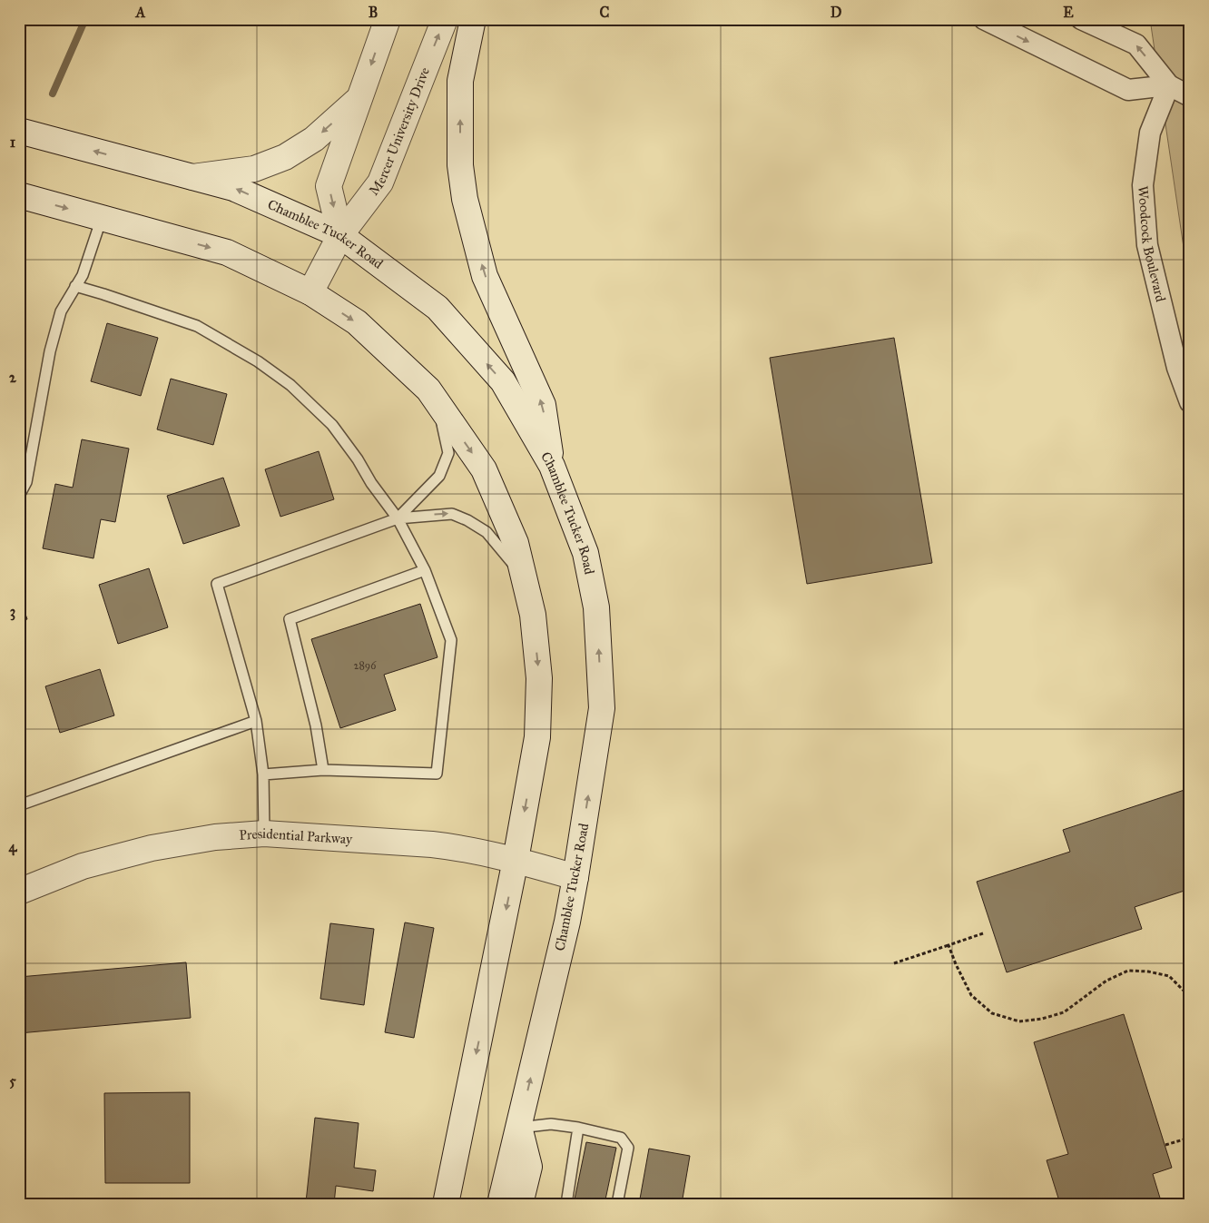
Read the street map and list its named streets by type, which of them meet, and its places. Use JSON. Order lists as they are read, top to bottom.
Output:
{
  "streets": {
    "main road": ["Mercer University Drive", "Chamblee Tucker Road", "Presidential Parkway"],
    "street": ["Woodcock Boulevard"]
  },
  "crossings": [
    ["Mercer University Drive", "Chamblee Tucker Road"],
    ["Chamblee Tucker Road", "Presidential Parkway"]
  ],
  "house_numbers": ["2896"],
  "grid": {
    "columns": [
      "A",
      "B",
      "C",
      "D",
      "E"
    ],
    "rows": [
      "1",
      "2",
      "3",
      "4",
      "5"
    ]
  }
}
